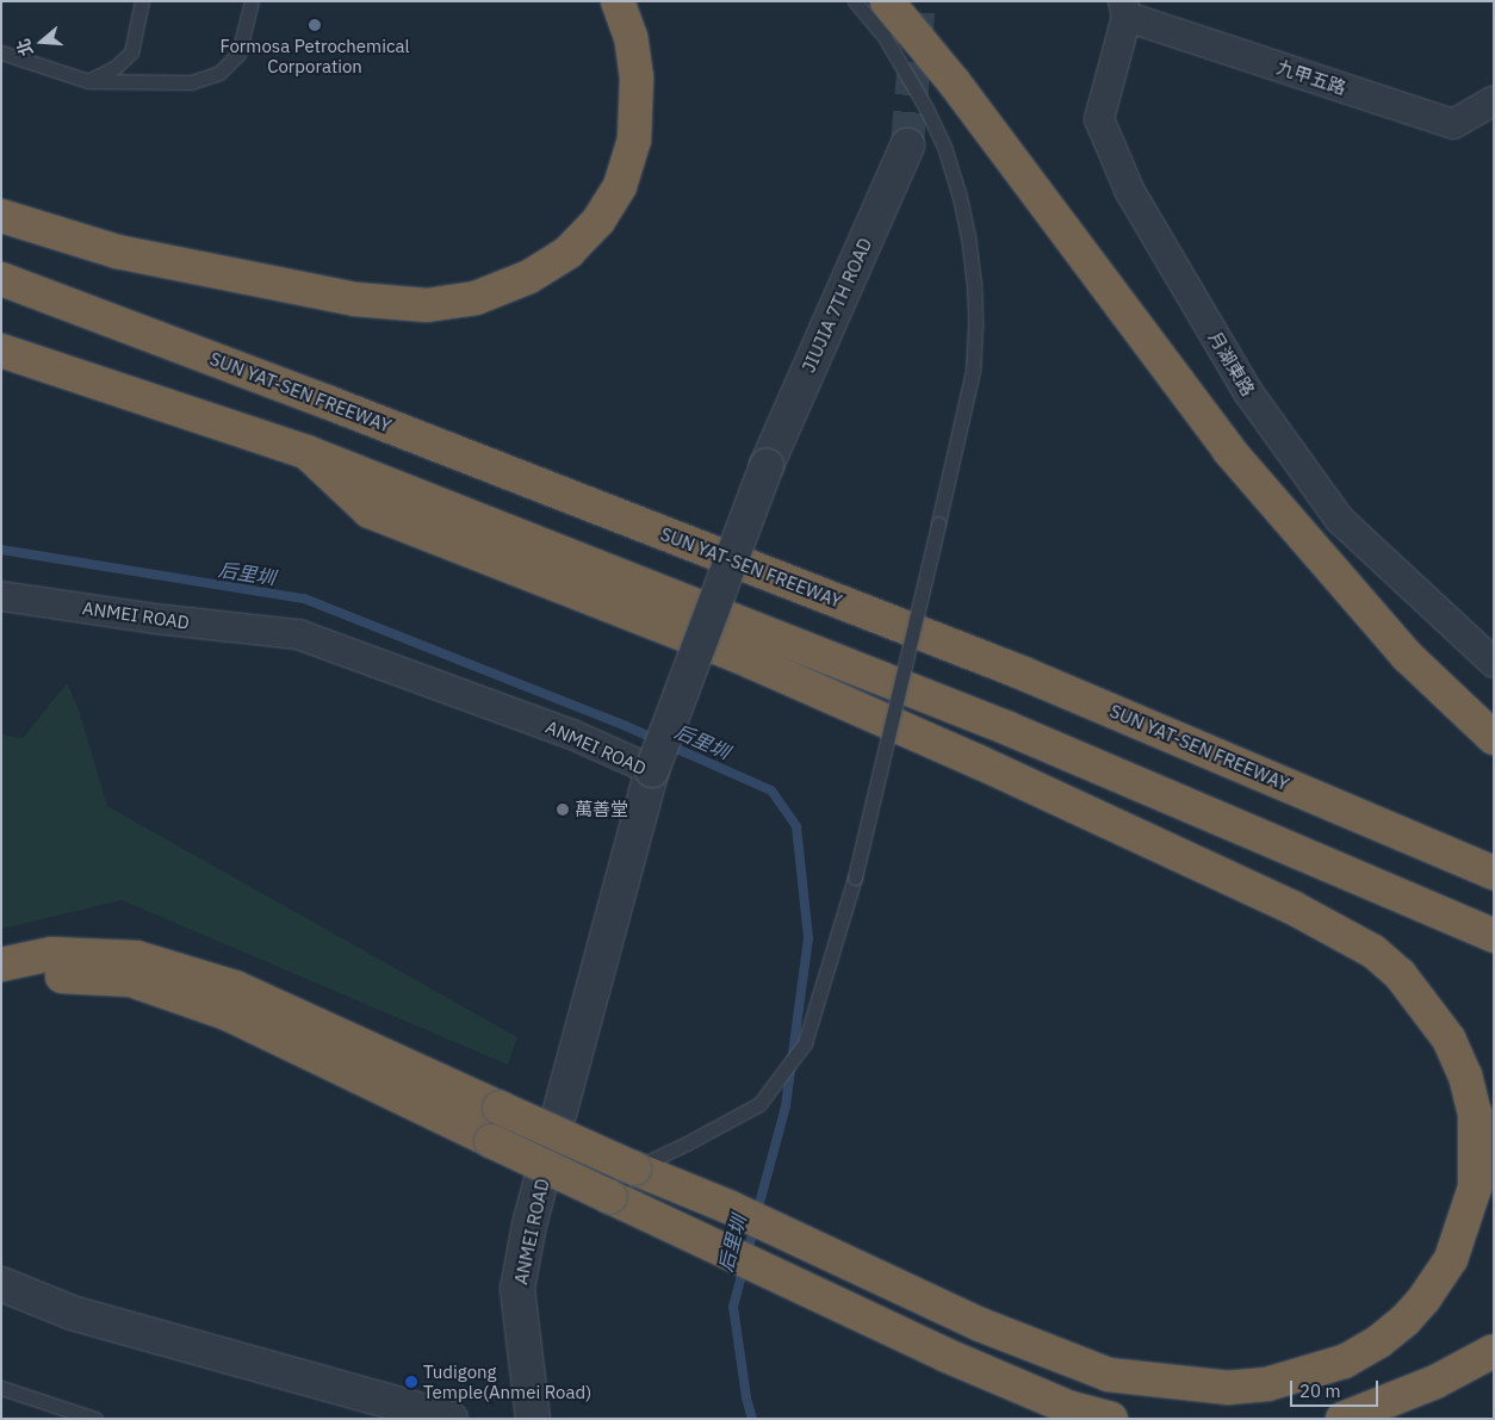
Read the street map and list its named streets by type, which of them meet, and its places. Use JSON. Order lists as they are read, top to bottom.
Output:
{
  "streets": {
    "highway": ["SUN YAT-SEN FREEWAY"],
    "street": [
      "九甲五路",
      "JIUJIA 7TH ROAD",
      "月湖東路",
      "ANMEI ROAD"
    ]
  },
  "crossings": [
    ["九甲五路", "月湖東路"],
    ["JIUJIA 7TH ROAD", "ANMEI ROAD"]
  ],
  "water": ["后里圳"],
  "places": ["Formosa Petrochemical Corporation", "萬善堂", "Tudigong Temple(Anmei Road)"],
  "scale_bar": "20 m",
  "north": "left"
}
